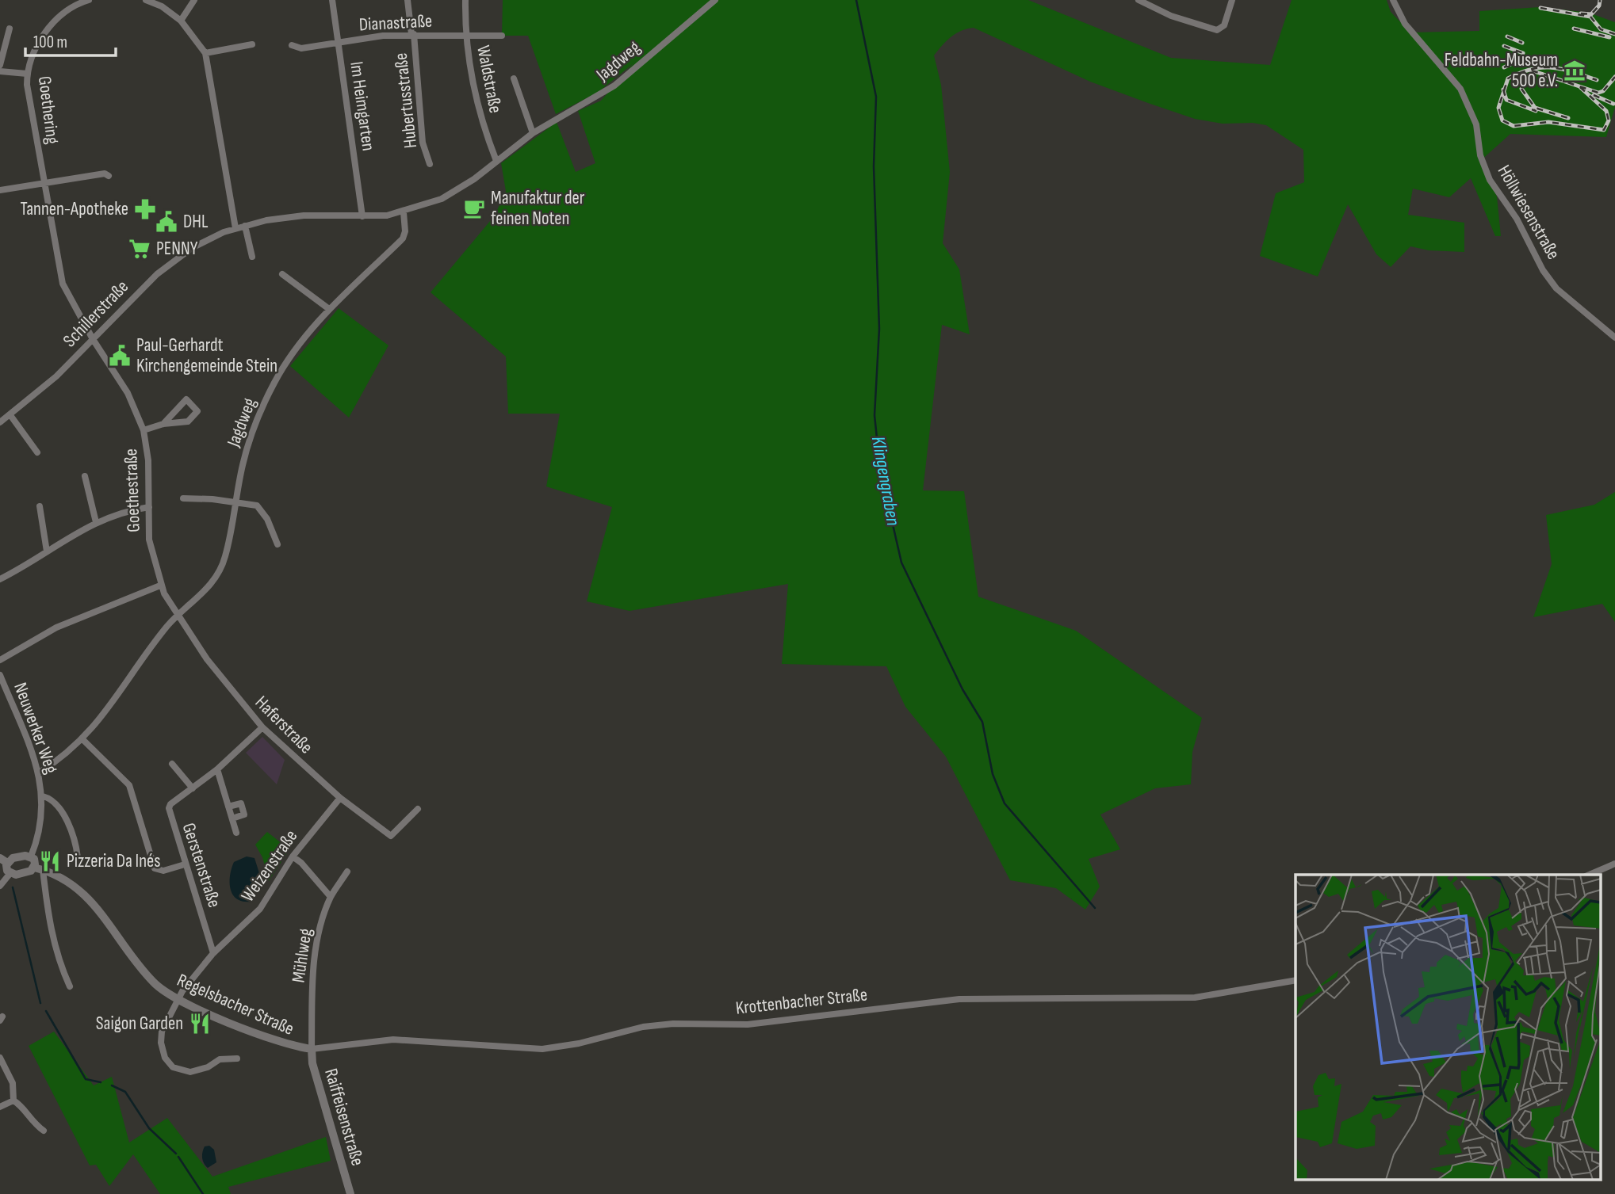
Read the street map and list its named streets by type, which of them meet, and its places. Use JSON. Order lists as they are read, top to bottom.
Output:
{
  "streets": {
    "street": [
      "Dianastraße",
      "Jagdweg",
      "Waldstraße",
      "Hubertusstraße",
      "Im Heimgarten",
      "Goethering",
      "Höllwiesenstraße",
      "Schillerstraße",
      "Goethestraße",
      "Haferstraße",
      "Neuwerker Weg",
      "Gerstenstraße",
      "Weizenstraße",
      "Mühlweg",
      "Krottenbacher Straße",
      "Regelsbacher Straße",
      "Raiffeisenstraße"
    ]
  },
  "crossings": [
    ["Dianastraße", "Waldstraße"],
    ["Dianastraße", "Hubertusstraße"],
    ["Dianastraße", "Im Heimgarten"],
    ["Jagdweg", "Waldstraße"],
    ["Jagdweg", "Schillerstraße"],
    ["Jagdweg", "Goethestraße"],
    ["Jagdweg", "Haferstraße"],
    ["Jagdweg", "Neuwerker Weg"],
    ["Im Heimgarten", "Schillerstraße"],
    ["Goethering", "Schillerstraße"],
    ["Goethering", "Goethestraße"],
    ["Schillerstraße", "Goethestraße"],
    ["Goethestraße", "Haferstraße"],
    ["Haferstraße", "Gerstenstraße"],
    ["Haferstraße", "Weizenstraße"],
    ["Gerstenstraße", "Weizenstraße"],
    ["Weizenstraße", "Regelsbacher Straße"],
    ["Mühlweg", "Krottenbacher Straße"],
    ["Mühlweg", "Regelsbacher Straße"],
    ["Mühlweg", "Raiffeisenstraße"],
    ["Krottenbacher Straße", "Regelsbacher Straße"],
    ["Krottenbacher Straße", "Raiffeisenstraße"],
    ["Regelsbacher Straße", "Raiffeisenstraße"]
  ],
  "water": ["Klingengraben"],
  "places": {
    "museum": ["Feldbahn-Museum 500 e.V."],
    "cafe": ["Manufaktur der feinen Noten"],
    "pharmacy": ["Tannen-Apotheke"],
    "public building": ["DHL", "Paul-Gerhardt Kirchengemeinde Stein"],
    "supermarket": ["PENNY"],
    "restaurant": ["Pizzeria Da Inés", "Saigon Garden"]
  },
  "scale_bar": "100 m"
}
